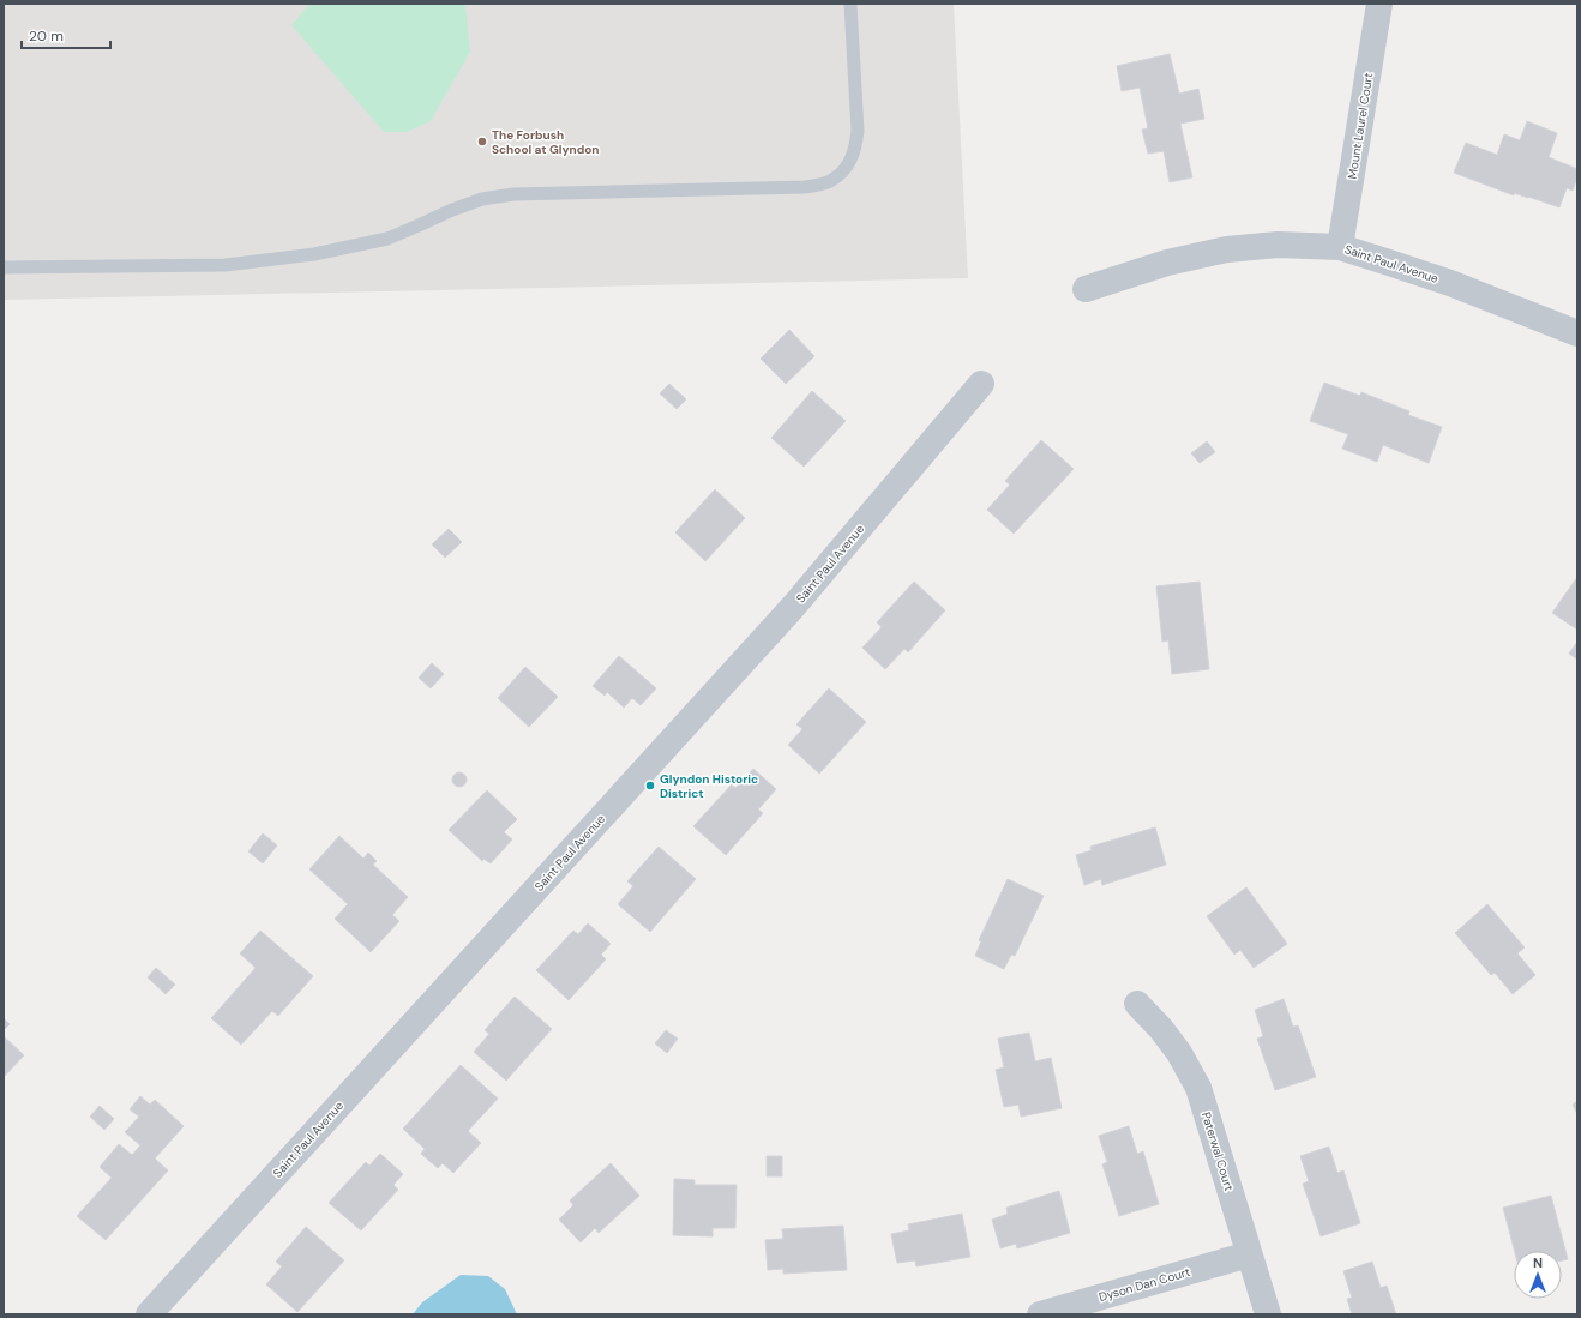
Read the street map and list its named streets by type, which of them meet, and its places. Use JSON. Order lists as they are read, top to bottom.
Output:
{
  "streets": {
    "street": [
      "Mount Laurel Court",
      "Saint Paul Avenue",
      "Paterwal Court",
      "Dyson Dan Court"
    ]
  },
  "crossings": [
    ["Mount Laurel Court", "Saint Paul Avenue"],
    ["Paterwal Court", "Dyson Dan Court"]
  ],
  "places": ["The Forbush School at Glyndon", "Glyndon Historic District"],
  "scale_bar": "20 m",
  "north": "top"
}
